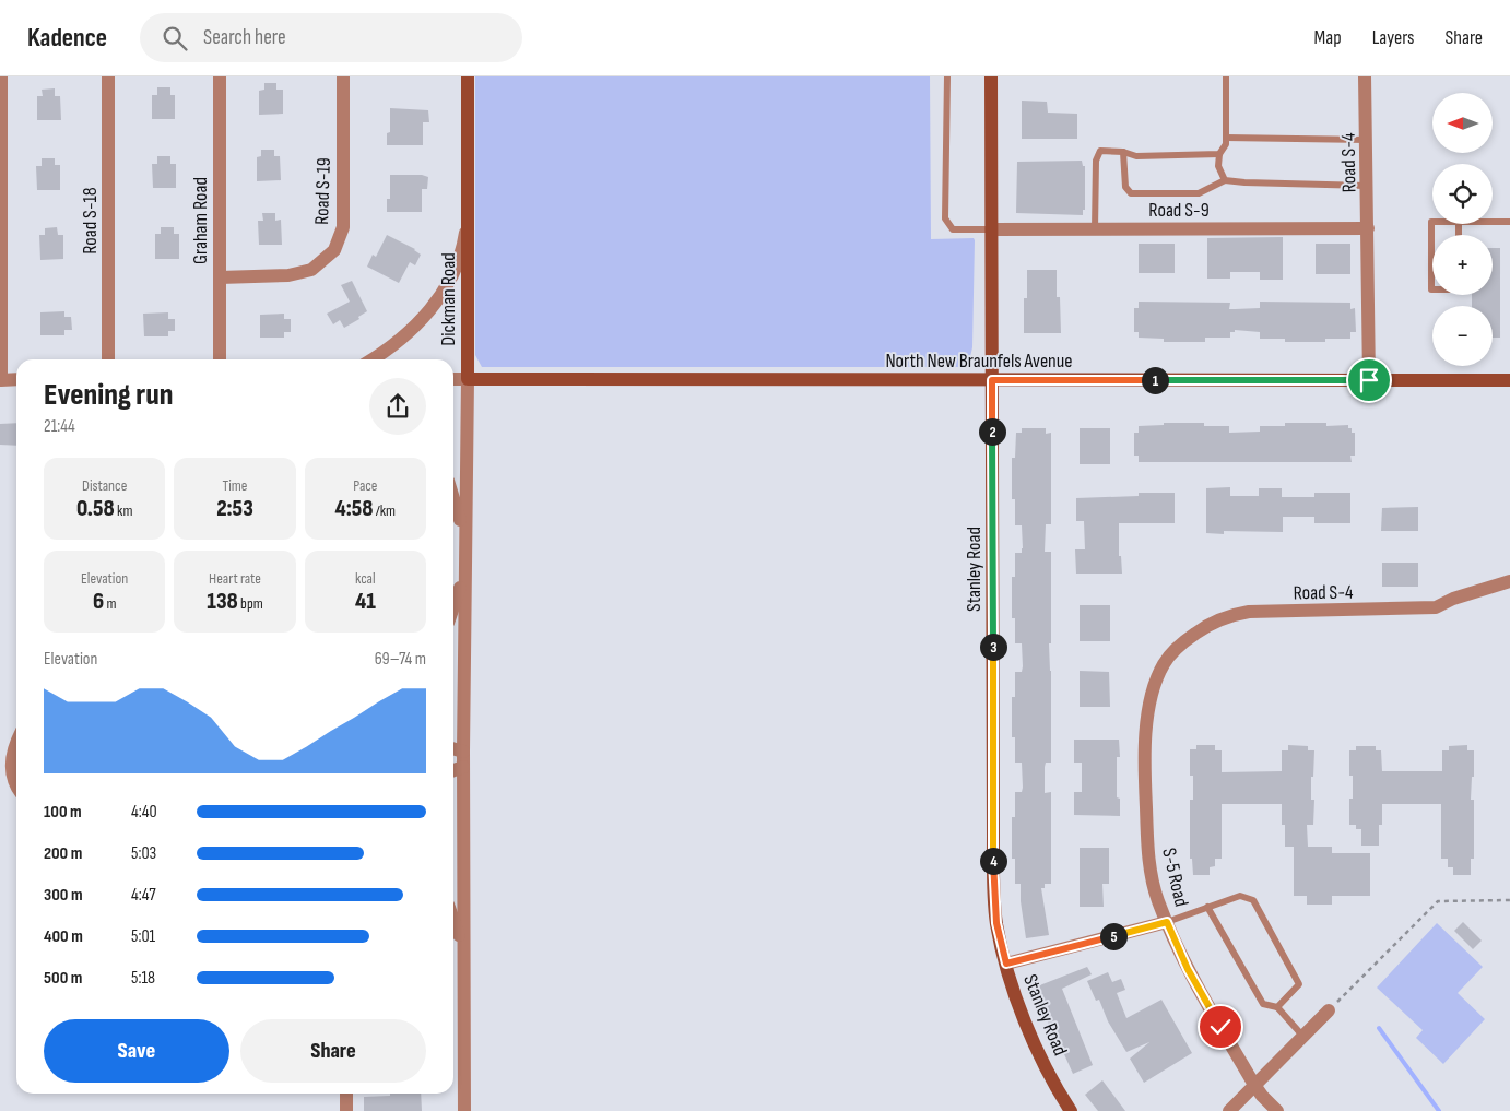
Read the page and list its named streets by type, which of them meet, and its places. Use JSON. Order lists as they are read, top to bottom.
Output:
{
  "streets": {
    "street": [
      "Road S-4",
      "Road S-19",
      "Road S-9",
      "Road S-18",
      "Graham Road",
      "Dickman Road",
      "North New Braunfels Avenue",
      "Stanley Road",
      "S-5 Road"
    ]
  },
  "crossings": [
    ["Road S-4", "Road S-9"],
    ["Road S-4", "North New Braunfels Avenue"],
    ["Road S-4", "S-5 Road"],
    ["Road S-19", "Graham Road"],
    ["Road S-9", "Stanley Road"],
    ["Dickman Road", "North New Braunfels Avenue"],
    ["North New Braunfels Avenue", "Stanley Road"],
    ["Stanley Road", "S-5 Road"]
  ],
  "north": "left",
  "page": {
    "header": "Kadence",
    "search": "Search here",
    "nav": ["Map", "Layers", "Share"],
    "map_buttons": ["+", "−"],
    "heading": ["Evening run", "21:44"],
    "pins": [
      "1",
      "2",
      "3",
      "4",
      "5"
    ],
    "stats": [
      ["Distance", "0.58 km"],
      ["Time", "2:53"],
      ["Pace", "4:58 /km"],
      ["Elevation", "6 m"],
      ["Heart rate", "138 bpm"],
      ["kcal", "41"]
    ],
    "chart": ["Elevation", "69–74 m"],
    "list": [
      {
        "name": "100 m",
        "note": "4:40"
      },
      {
        "name": "200 m",
        "note": "5:03"
      },
      {
        "name": "300 m",
        "note": "4:47"
      },
      {
        "name": "400 m",
        "note": "5:01"
      },
      {
        "name": "500 m",
        "note": "5:18"
      }
    ],
    "buttons": ["Save", "Share"]
  }
}
